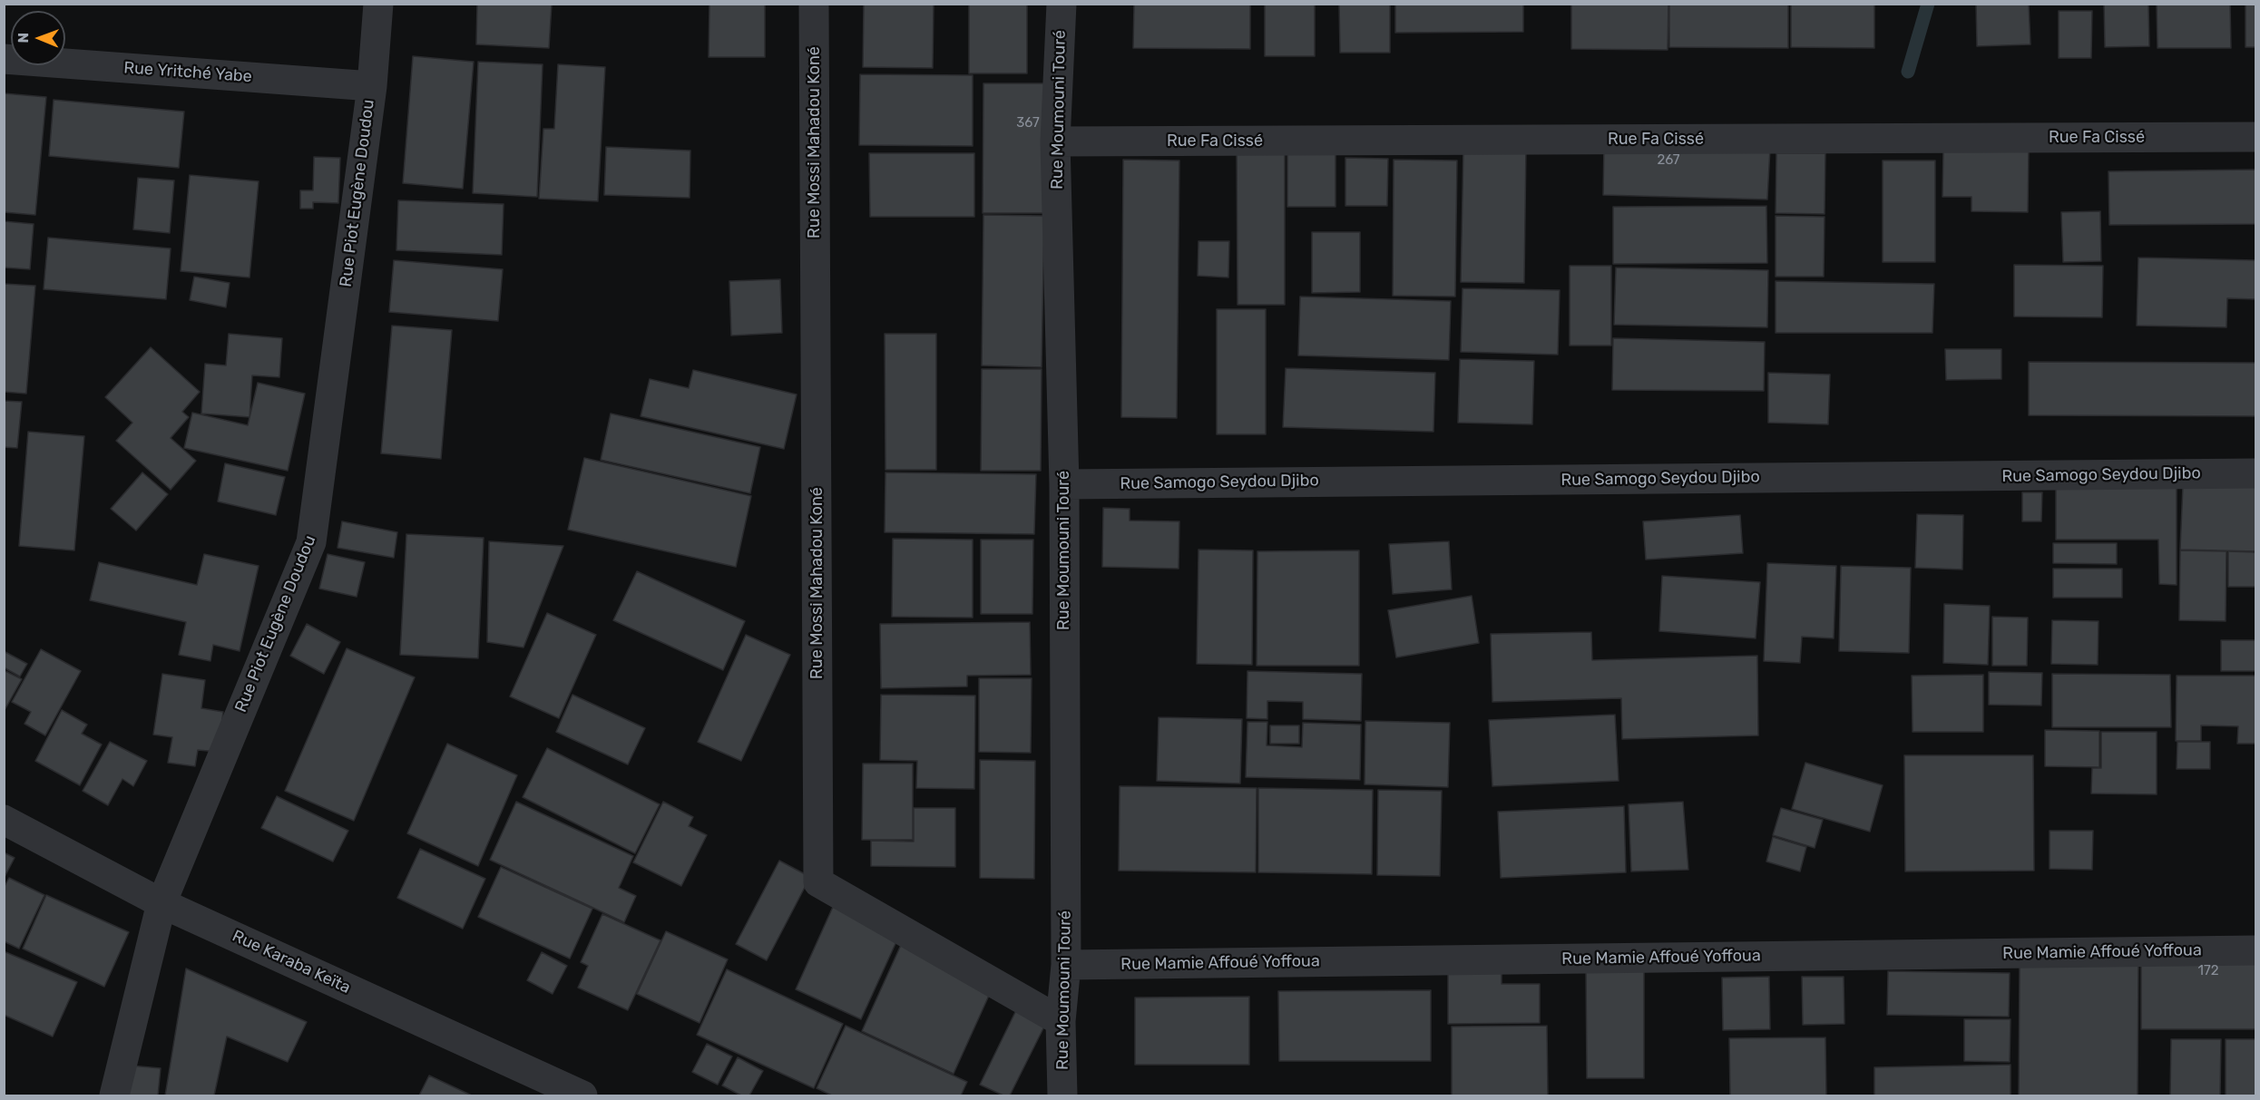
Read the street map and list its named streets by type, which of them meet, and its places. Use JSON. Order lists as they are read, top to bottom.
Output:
{
  "streets": {
    "street": [
      "Rue Yritché Yabe",
      "Rue Moumouni Touré",
      "Rue Fa Cissé",
      "Rue Mossi Mahadou Koné",
      "Rue Piot Eugène Doudou",
      "Rue Samogo Seydou Djibo",
      "Rue Mamie Affoué Yoffoua",
      "Rue Karaba Keïta"
    ]
  },
  "crossings": [
    ["Rue Yritché Yabe", "Rue Piot Eugène Doudou"],
    ["Rue Moumouni Touré", "Rue Fa Cissé"],
    ["Rue Moumouni Touré", "Rue Mossi Mahadou Koné"],
    ["Rue Moumouni Touré", "Rue Samogo Seydou Djibo"],
    ["Rue Moumouni Touré", "Rue Mamie Affoué Yoffoua"],
    ["Rue Piot Eugène Doudou", "Rue Karaba Keïta"]
  ],
  "house_numbers": ["367", "267", "172"],
  "north": "left"
}
